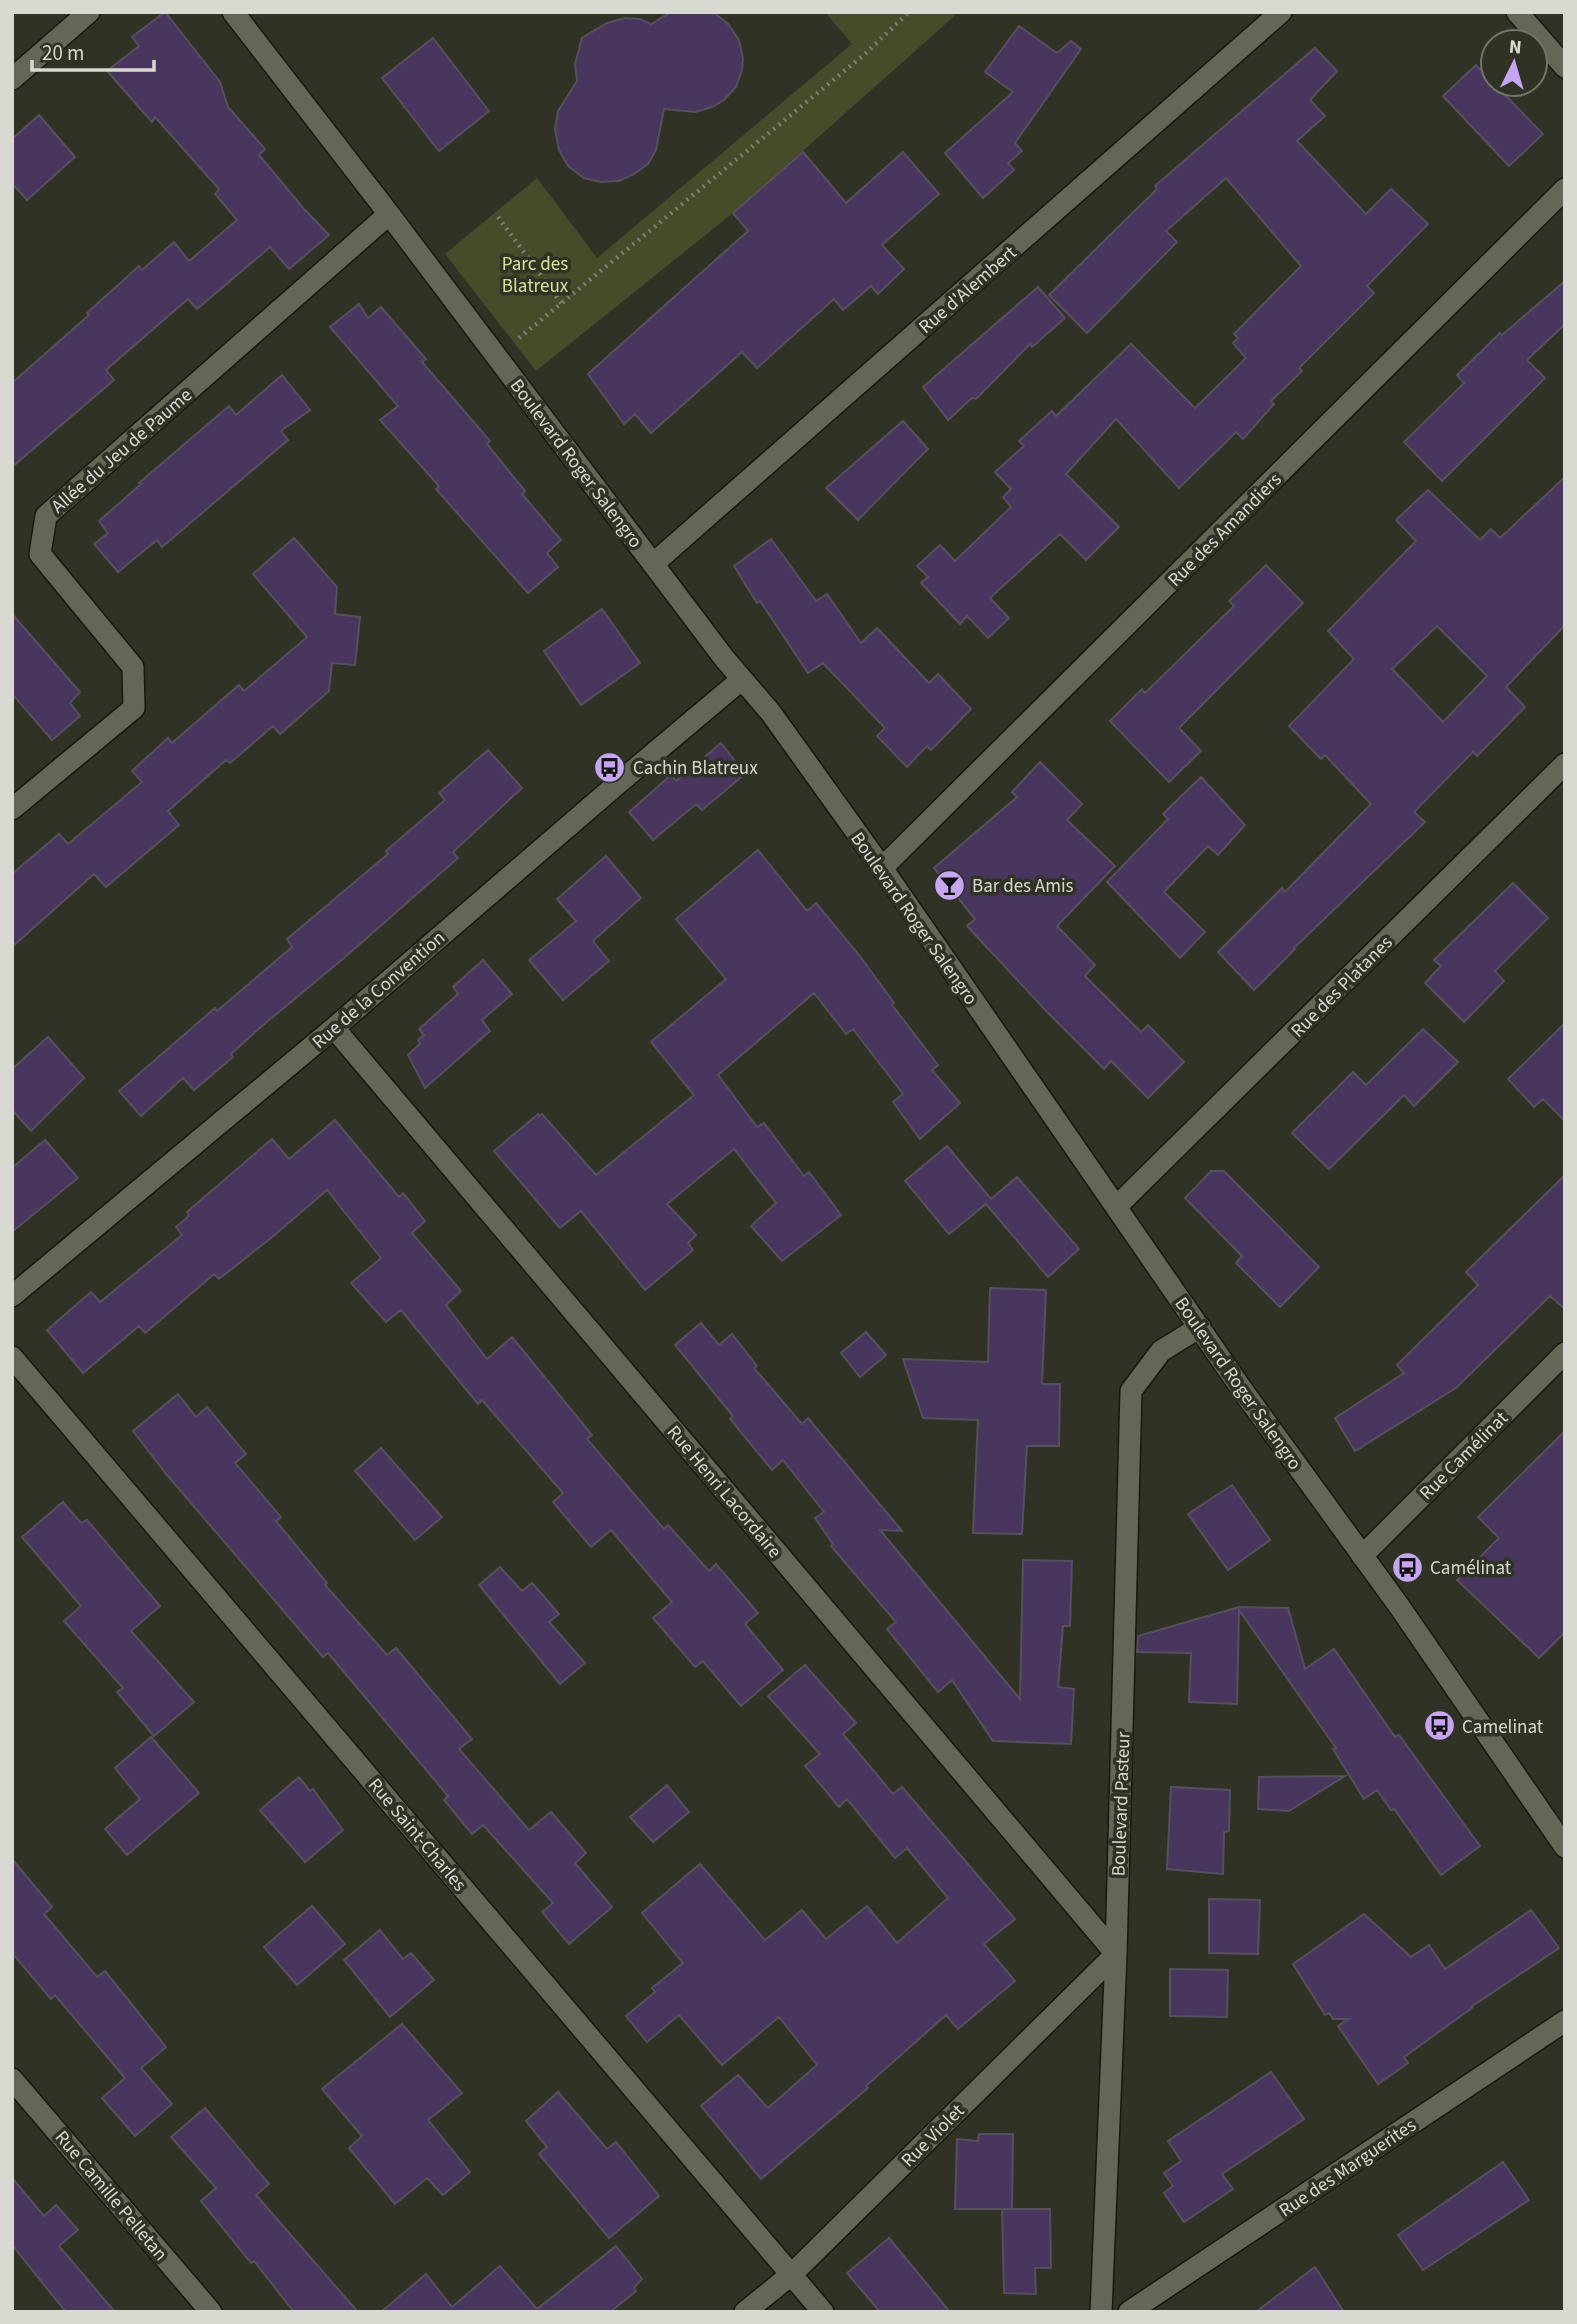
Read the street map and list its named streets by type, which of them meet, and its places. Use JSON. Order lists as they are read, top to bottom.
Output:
{
  "streets": {
    "street": [
      "Rue d'Alembert",
      "Allée du Jeu de Paume",
      "Boulevard Roger Salengro",
      "Rue des Amandiers",
      "Rue des Platanes",
      "Rue de la Convention",
      "Rue Camélinat",
      "Rue Henri Lacordaire",
      "Boulevard Pasteur",
      "Rue Saint-Charles",
      "Rue Violet",
      "Rue des Marguerites",
      "Rue Camille Pelletan"
    ]
  },
  "crossings": [
    ["Rue d'Alembert", "Boulevard Roger Salengro"],
    ["Allée du Jeu de Paume", "Boulevard Roger Salengro"],
    ["Boulevard Roger Salengro", "Rue des Amandiers"],
    ["Boulevard Roger Salengro", "Rue des Platanes"],
    ["Boulevard Roger Salengro", "Rue de la Convention"],
    ["Boulevard Roger Salengro", "Rue Camélinat"],
    ["Boulevard Roger Salengro", "Boulevard Pasteur"],
    ["Rue de la Convention", "Rue Henri Lacordaire"],
    ["Rue Henri Lacordaire", "Boulevard Pasteur"],
    ["Rue Henri Lacordaire", "Rue Violet"],
    ["Boulevard Pasteur", "Rue Violet"],
    ["Rue Saint-Charles", "Rue Violet"]
  ],
  "parks": ["Parc des Blatreux"],
  "places": {
    "bus stop": ["Cachin Blatreux", "Camélinat", "Camelinat"],
    "bar": ["Bar des Amis"]
  },
  "scale_bar": "20 m",
  "north": "top"
}
